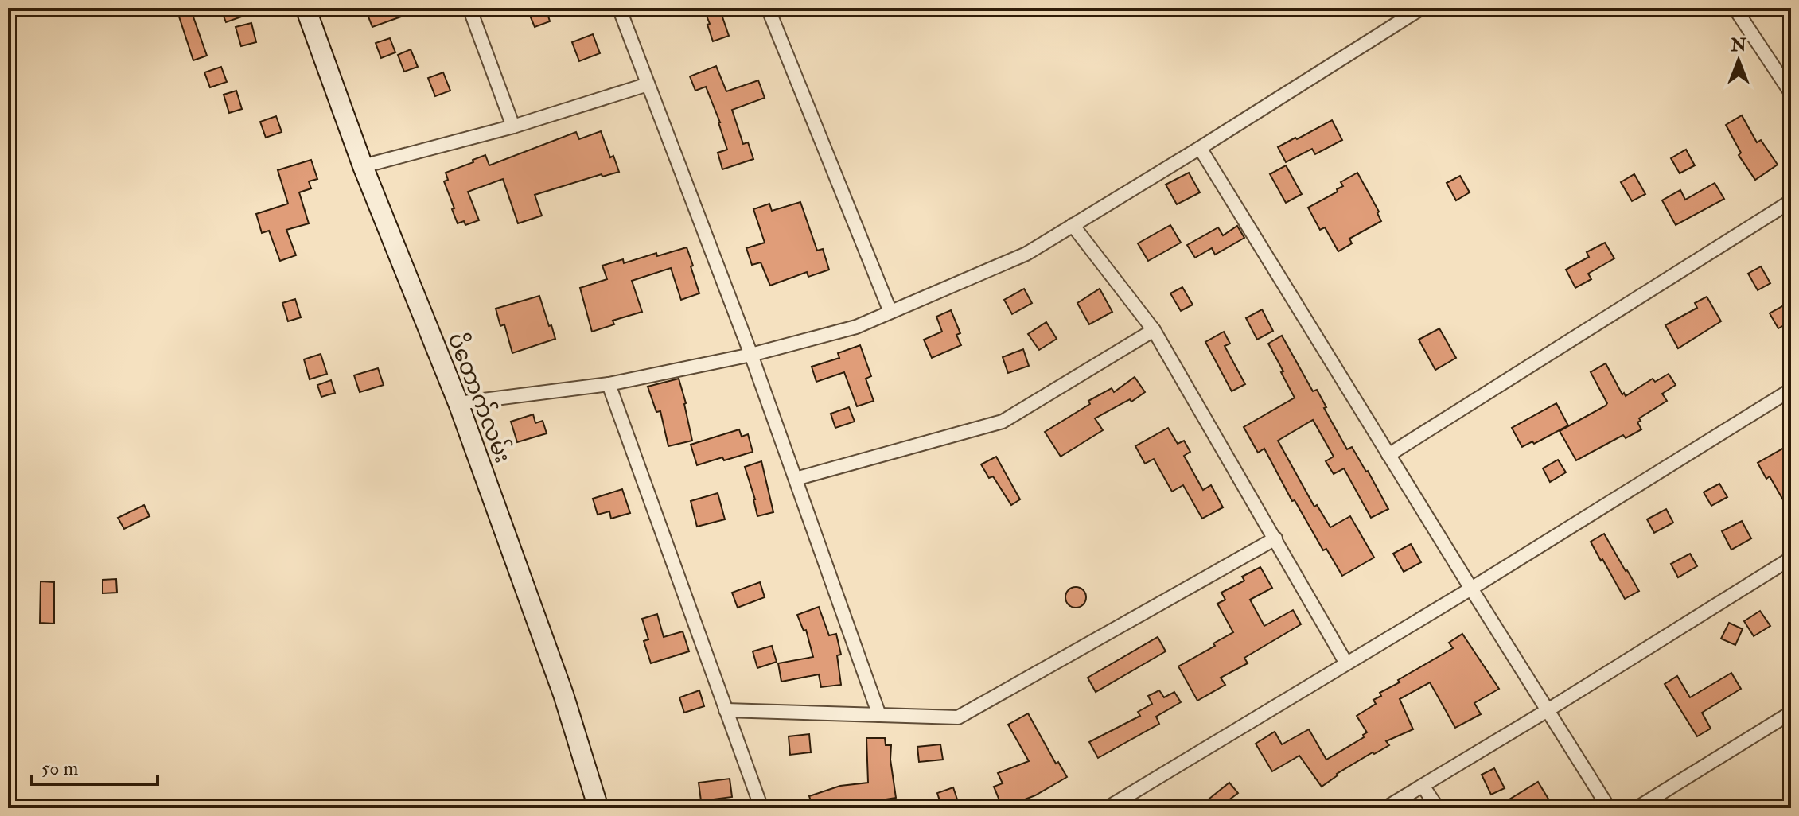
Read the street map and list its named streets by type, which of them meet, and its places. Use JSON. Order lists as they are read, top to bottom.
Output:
{
  "streets": {
    "street": ["ပိတောက်လမ်း"]
  },
  "scale_bar": "50 m",
  "north": "top"
}
